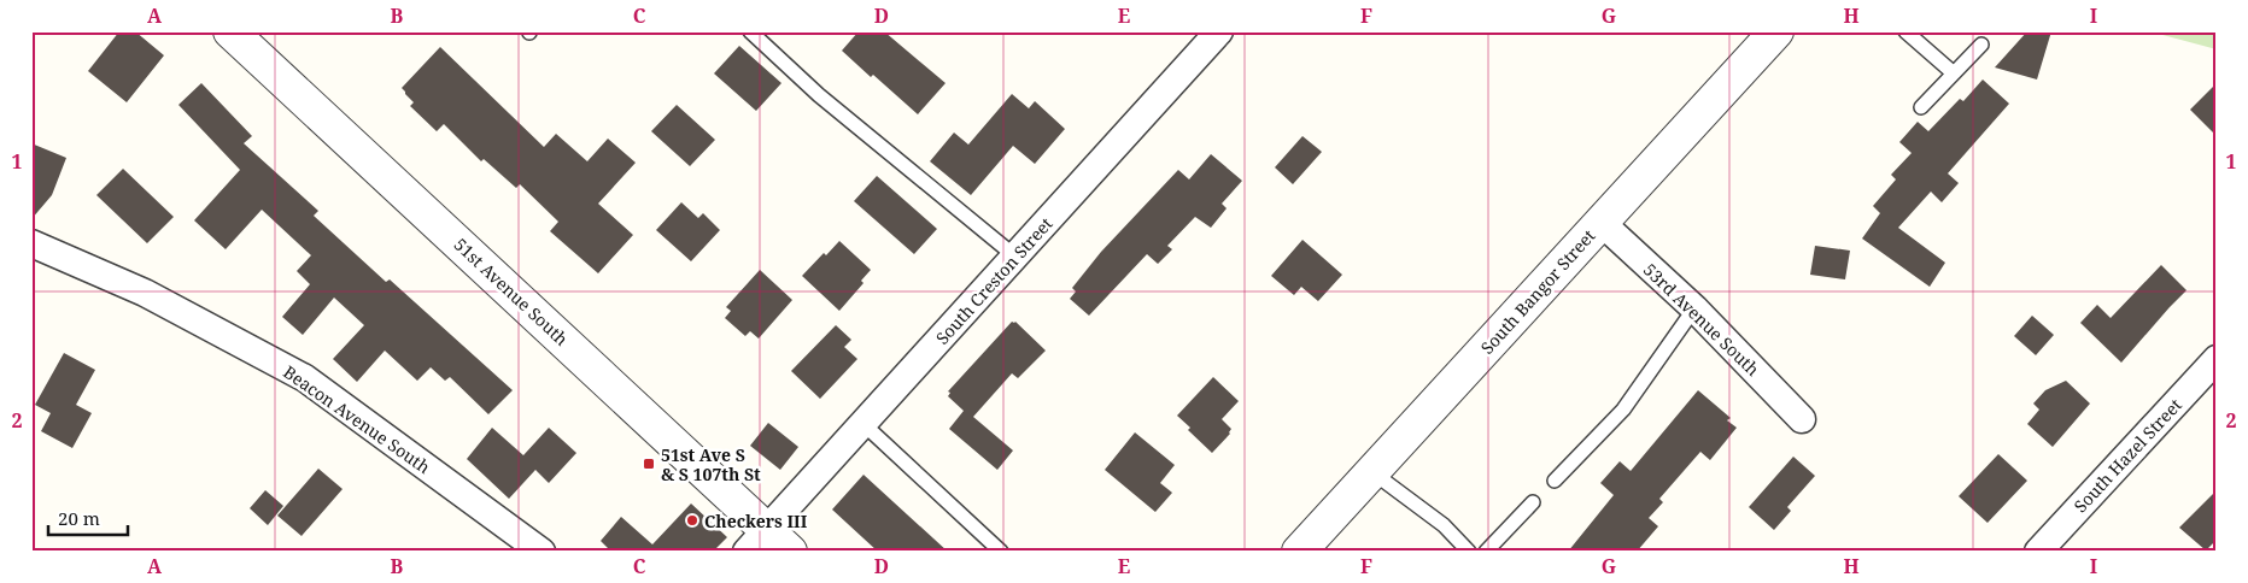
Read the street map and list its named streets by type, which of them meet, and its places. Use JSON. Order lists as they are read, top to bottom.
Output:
{
  "streets": {
    "street": [
      "South Creston Street",
      "51st Avenue South",
      "South Bangor Street",
      "53rd Avenue South",
      "Beacon Avenue South",
      "South Hazel Street"
    ]
  },
  "crossings": [
    ["South Creston Street", "51st Avenue South"],
    ["South Bangor Street", "53rd Avenue South"]
  ],
  "places": {
    "transit": ["51st Ave S & S 107th St"],
    "other": ["Checkers III"]
  },
  "scale_bar": "20 m",
  "grid": {
    "columns": [
      "A",
      "B",
      "C",
      "D",
      "E",
      "F",
      "G",
      "H",
      "I"
    ],
    "rows": ["1", "2"]
  }
}
